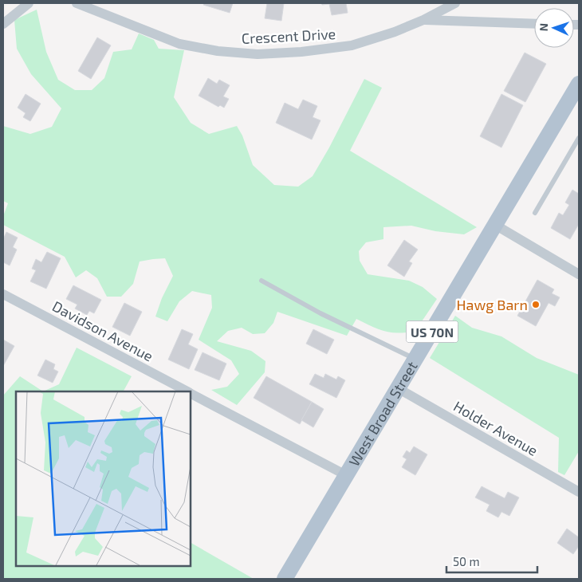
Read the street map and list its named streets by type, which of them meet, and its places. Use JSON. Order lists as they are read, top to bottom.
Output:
{
  "streets": {
    "main road": ["US 70N", "West Broad Street"],
    "street": ["Crescent Drive", "Davidson Avenue", "Holder Avenue"]
  },
  "crossings": [
    ["Davidson Avenue", "West Broad Street"],
    ["West Broad Street", "Holder Avenue"]
  ],
  "places": ["Hawg Barn"],
  "scale_bar": "50 m",
  "north": "left"
}
